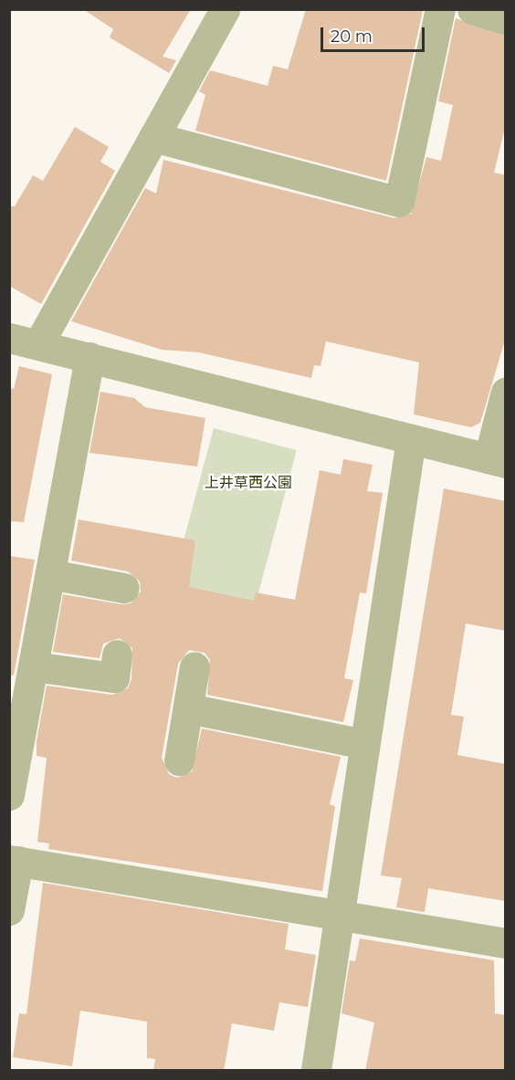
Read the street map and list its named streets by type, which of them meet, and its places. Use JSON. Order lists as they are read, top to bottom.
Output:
{
  "parks": ["上井草西公園"],
  "scale_bar": "20 m"
}
